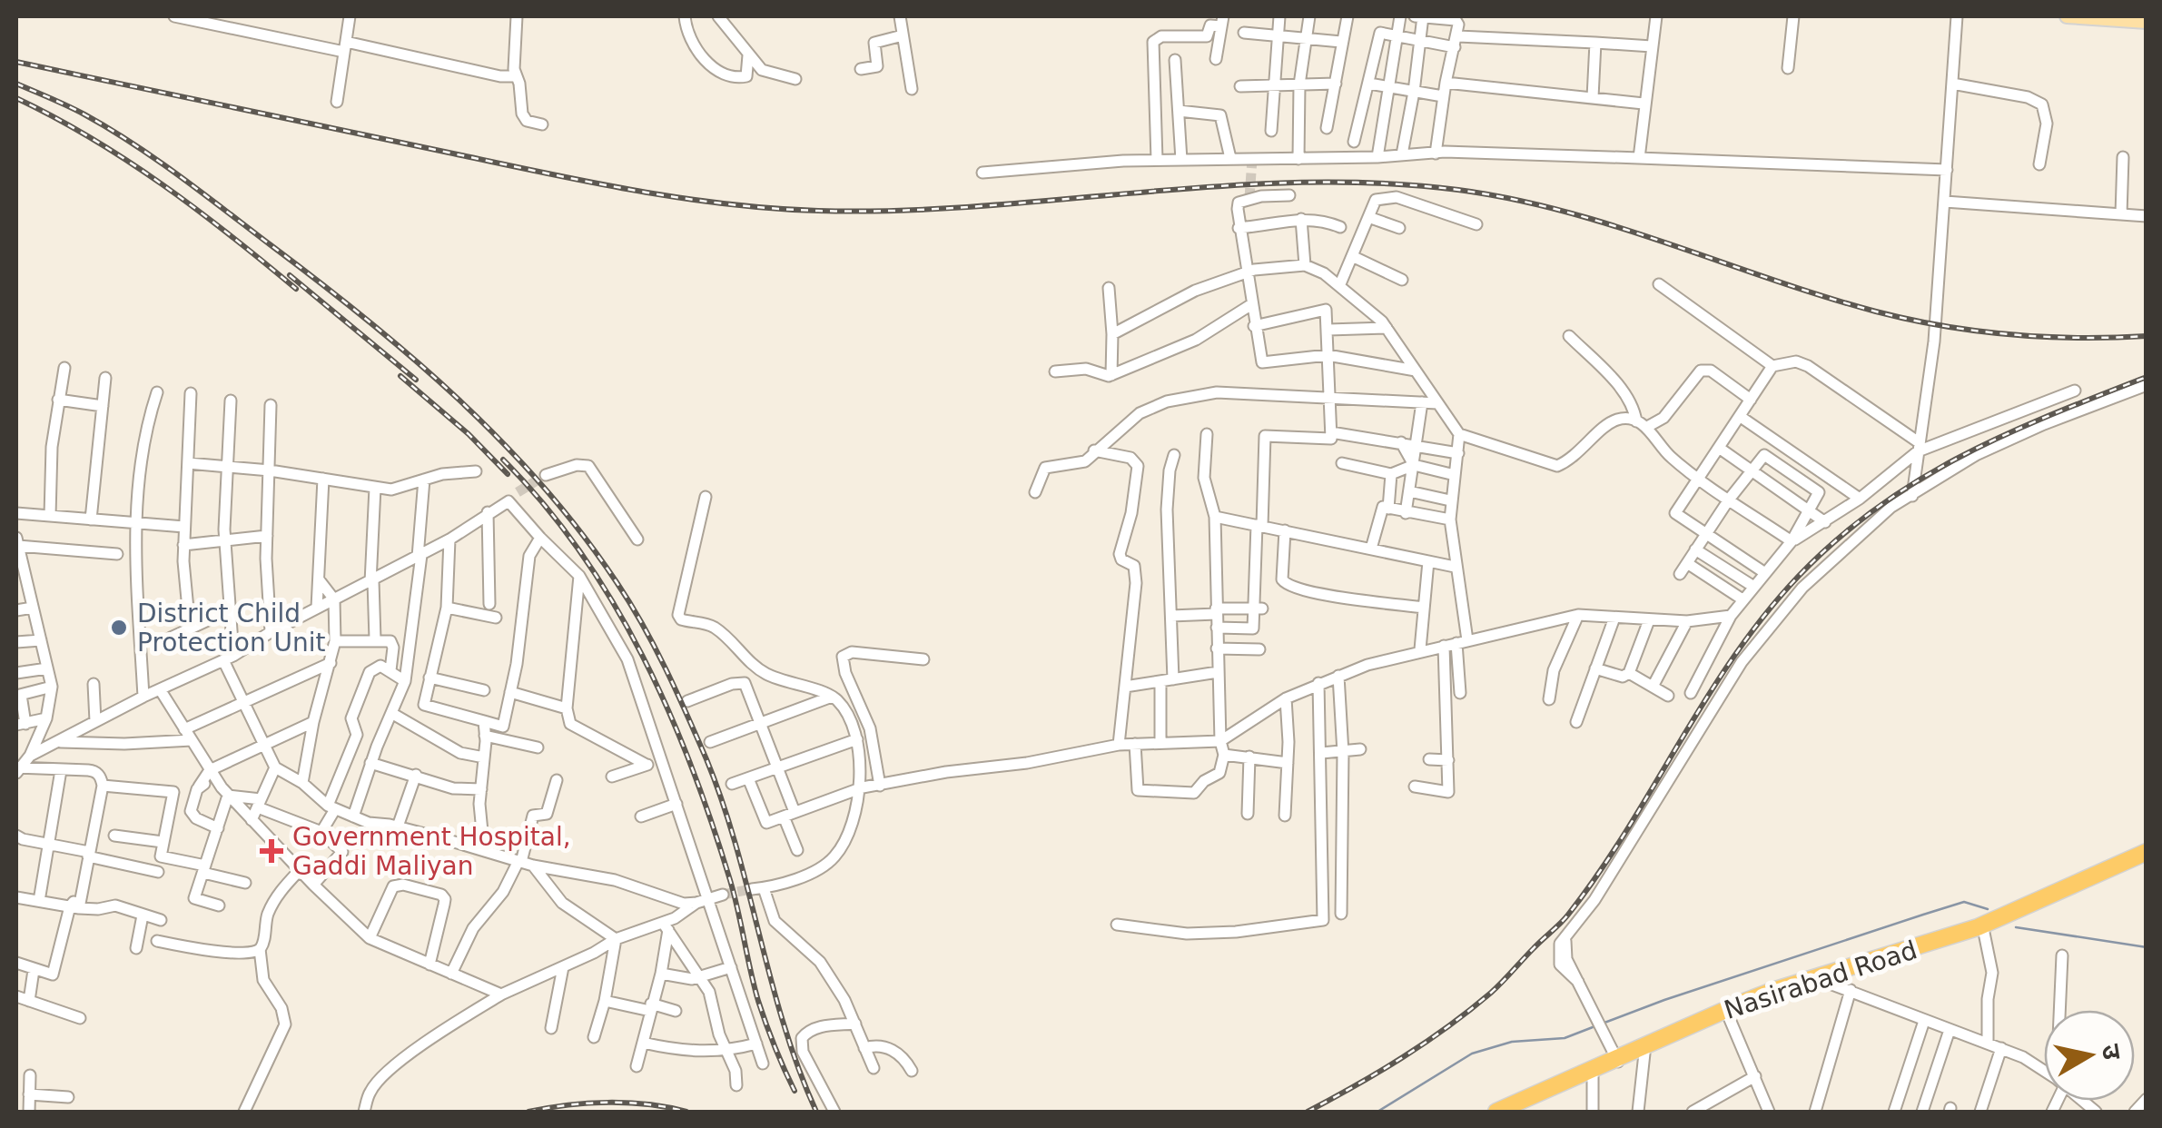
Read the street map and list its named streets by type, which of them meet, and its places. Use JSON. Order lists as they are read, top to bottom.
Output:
{
  "streets": {
    "highway": ["Nasirabad Road"]
  },
  "places": {
    "other": ["District Child Protection Unit"],
    "health": ["Government Hospital, Gaddi Maliyan"]
  },
  "north": "right"
}
